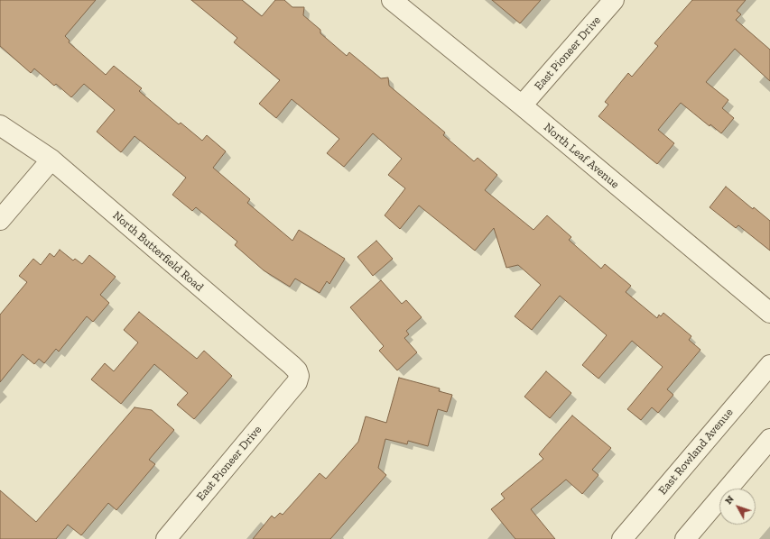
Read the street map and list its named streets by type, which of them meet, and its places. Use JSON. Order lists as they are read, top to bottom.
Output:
{
  "streets": {
    "street": [
      "East Pioneer Drive",
      "North Leaf Avenue",
      "North Butterfield Road",
      "East Rowland Avenue"
    ]
  },
  "crossings": [
    ["East Pioneer Drive", "North Leaf Avenue"],
    ["East Pioneer Drive", "North Butterfield Road"]
  ],
  "north": "top left"
}
